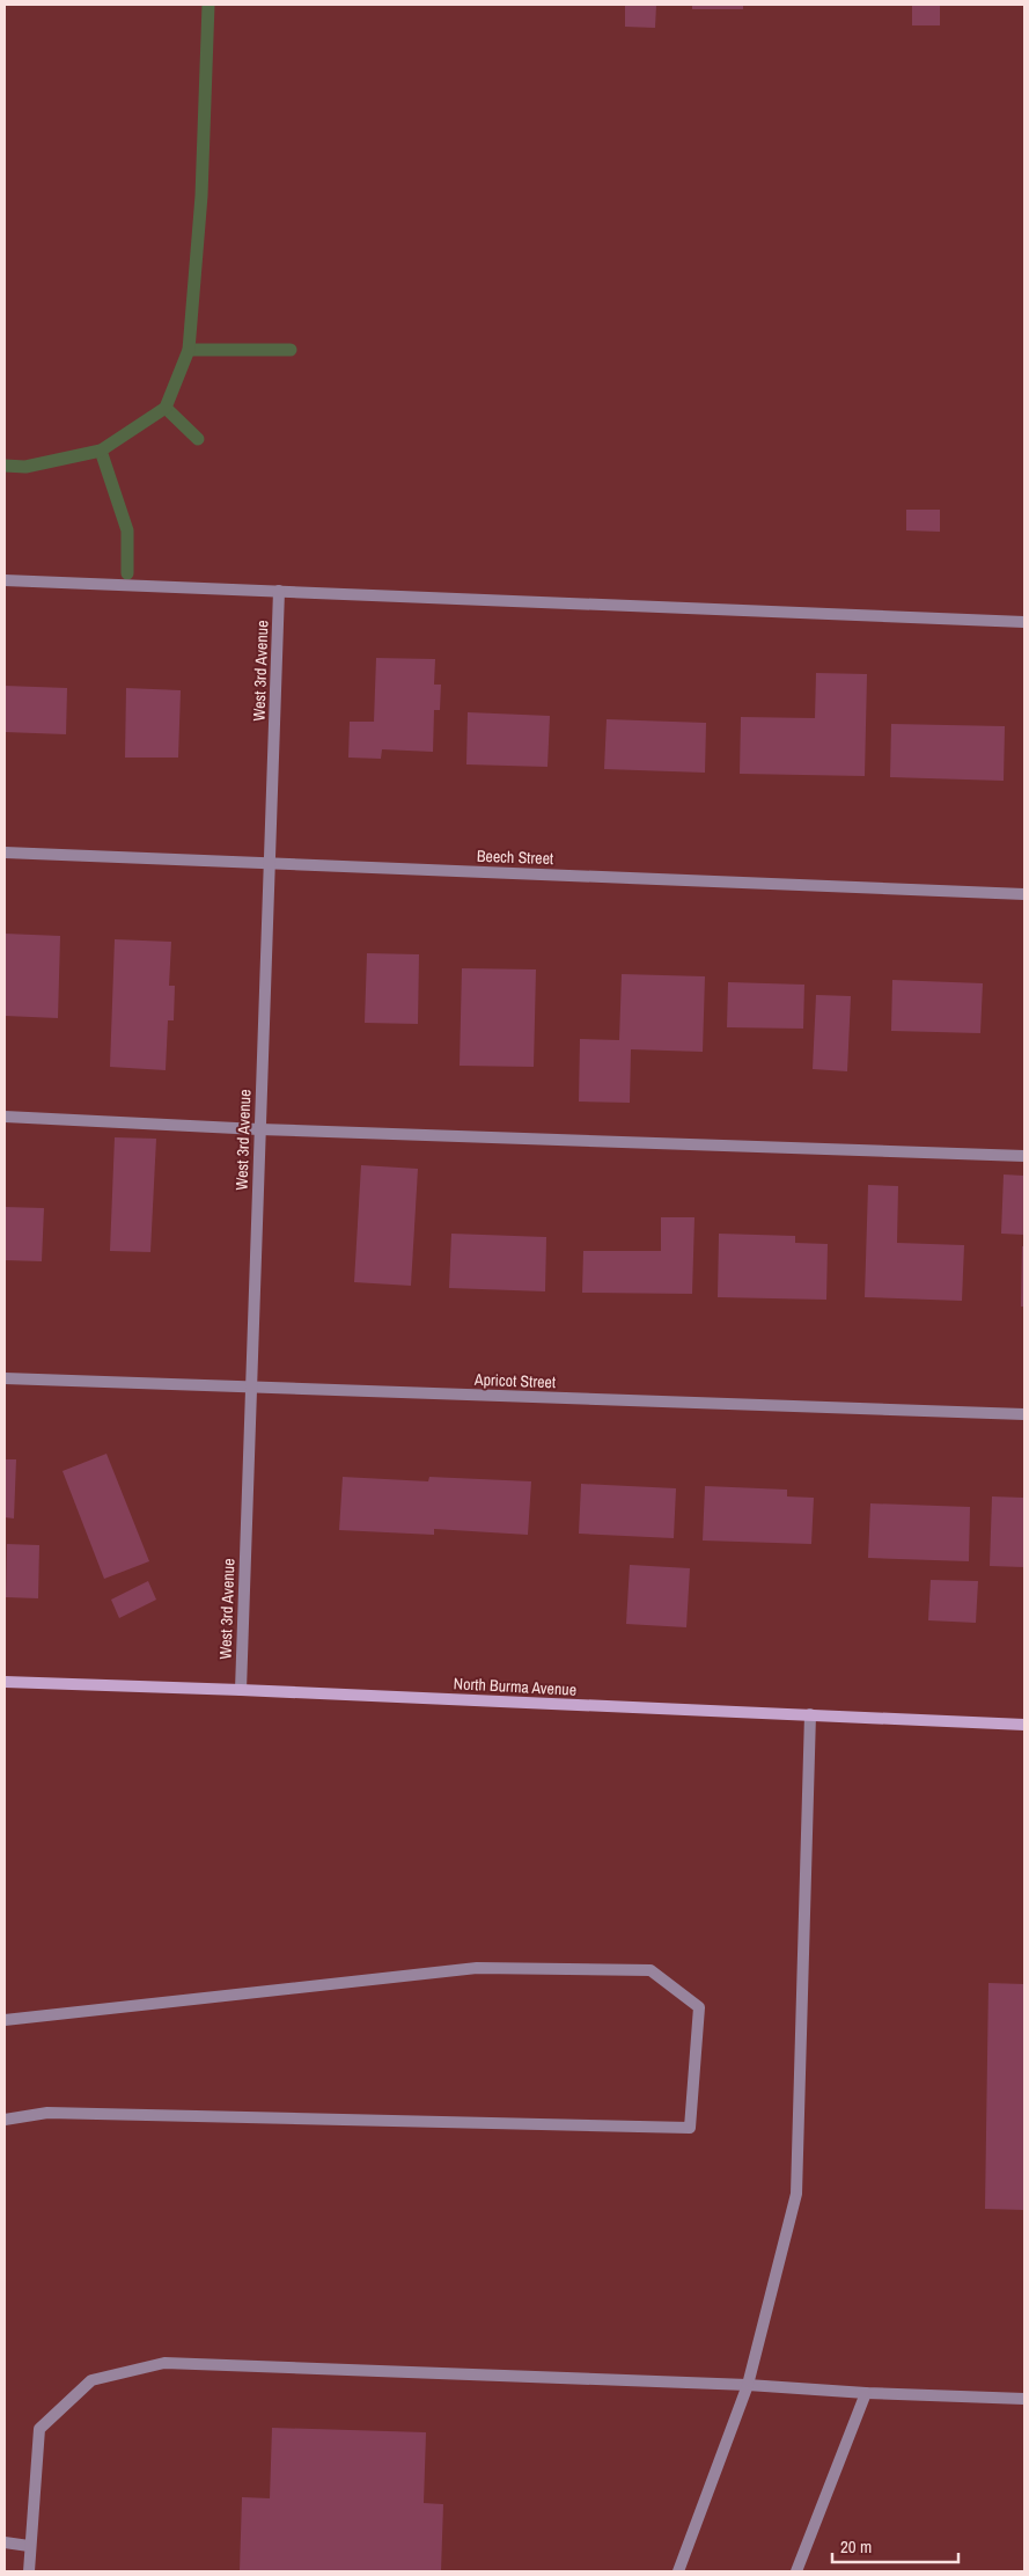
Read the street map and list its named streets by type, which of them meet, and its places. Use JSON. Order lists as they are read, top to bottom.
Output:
{
  "streets": {
    "street": [
      "West 3rd Avenue",
      "Beech Street",
      "Apricot Street",
      "North Burma Avenue"
    ]
  },
  "crossings": [
    ["West 3rd Avenue", "Beech Street"],
    ["West 3rd Avenue", "Apricot Street"],
    ["West 3rd Avenue", "North Burma Avenue"]
  ],
  "scale_bar": "20 m"
}
